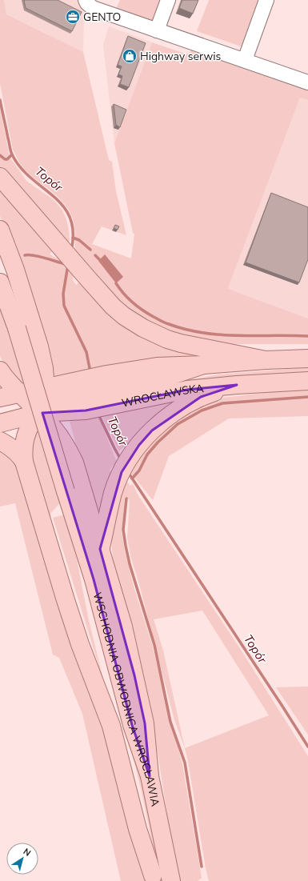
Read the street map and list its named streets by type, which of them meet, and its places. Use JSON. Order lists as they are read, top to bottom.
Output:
{
  "streets": {
    "main road": ["WROCŁAWSKA", "WSCHODNIA OBWODNICA WROCŁAWIA"]
  },
  "water": ["Topór"],
  "places": {
    "office": ["GENTO"],
    "shop": ["Highway serwis"]
  },
  "north": "top right"
}
